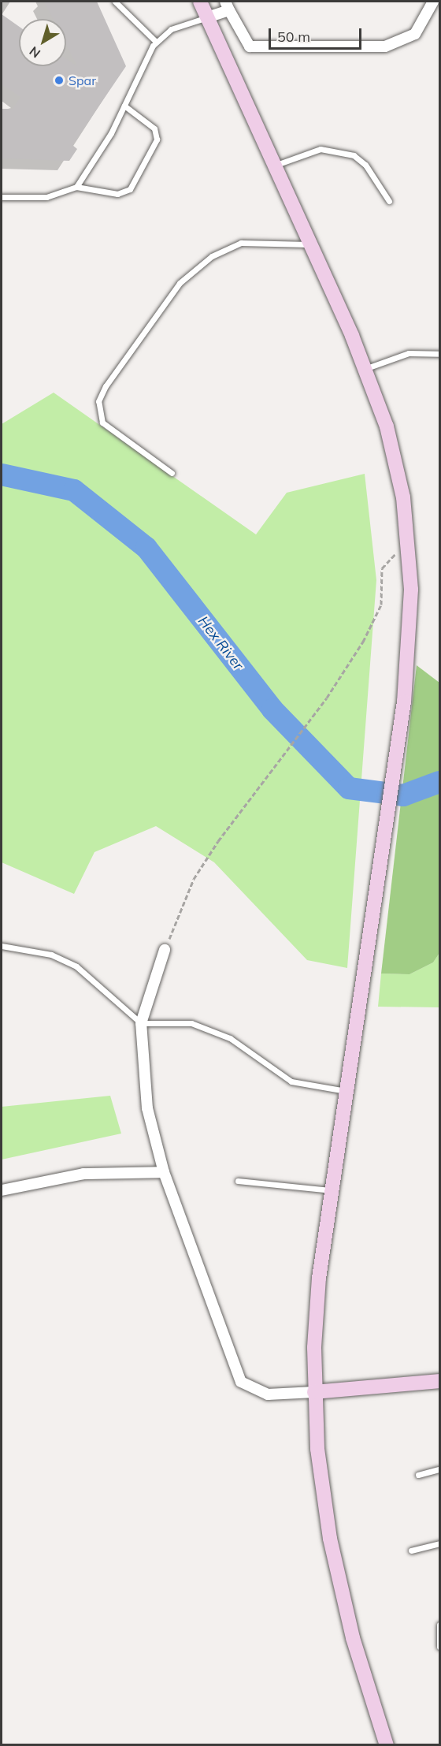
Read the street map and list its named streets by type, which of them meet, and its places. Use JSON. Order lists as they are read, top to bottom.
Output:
{
  "water": ["Hex River"],
  "places": ["Spar"],
  "scale_bar": "50 m",
  "north": "bottom left"
}
